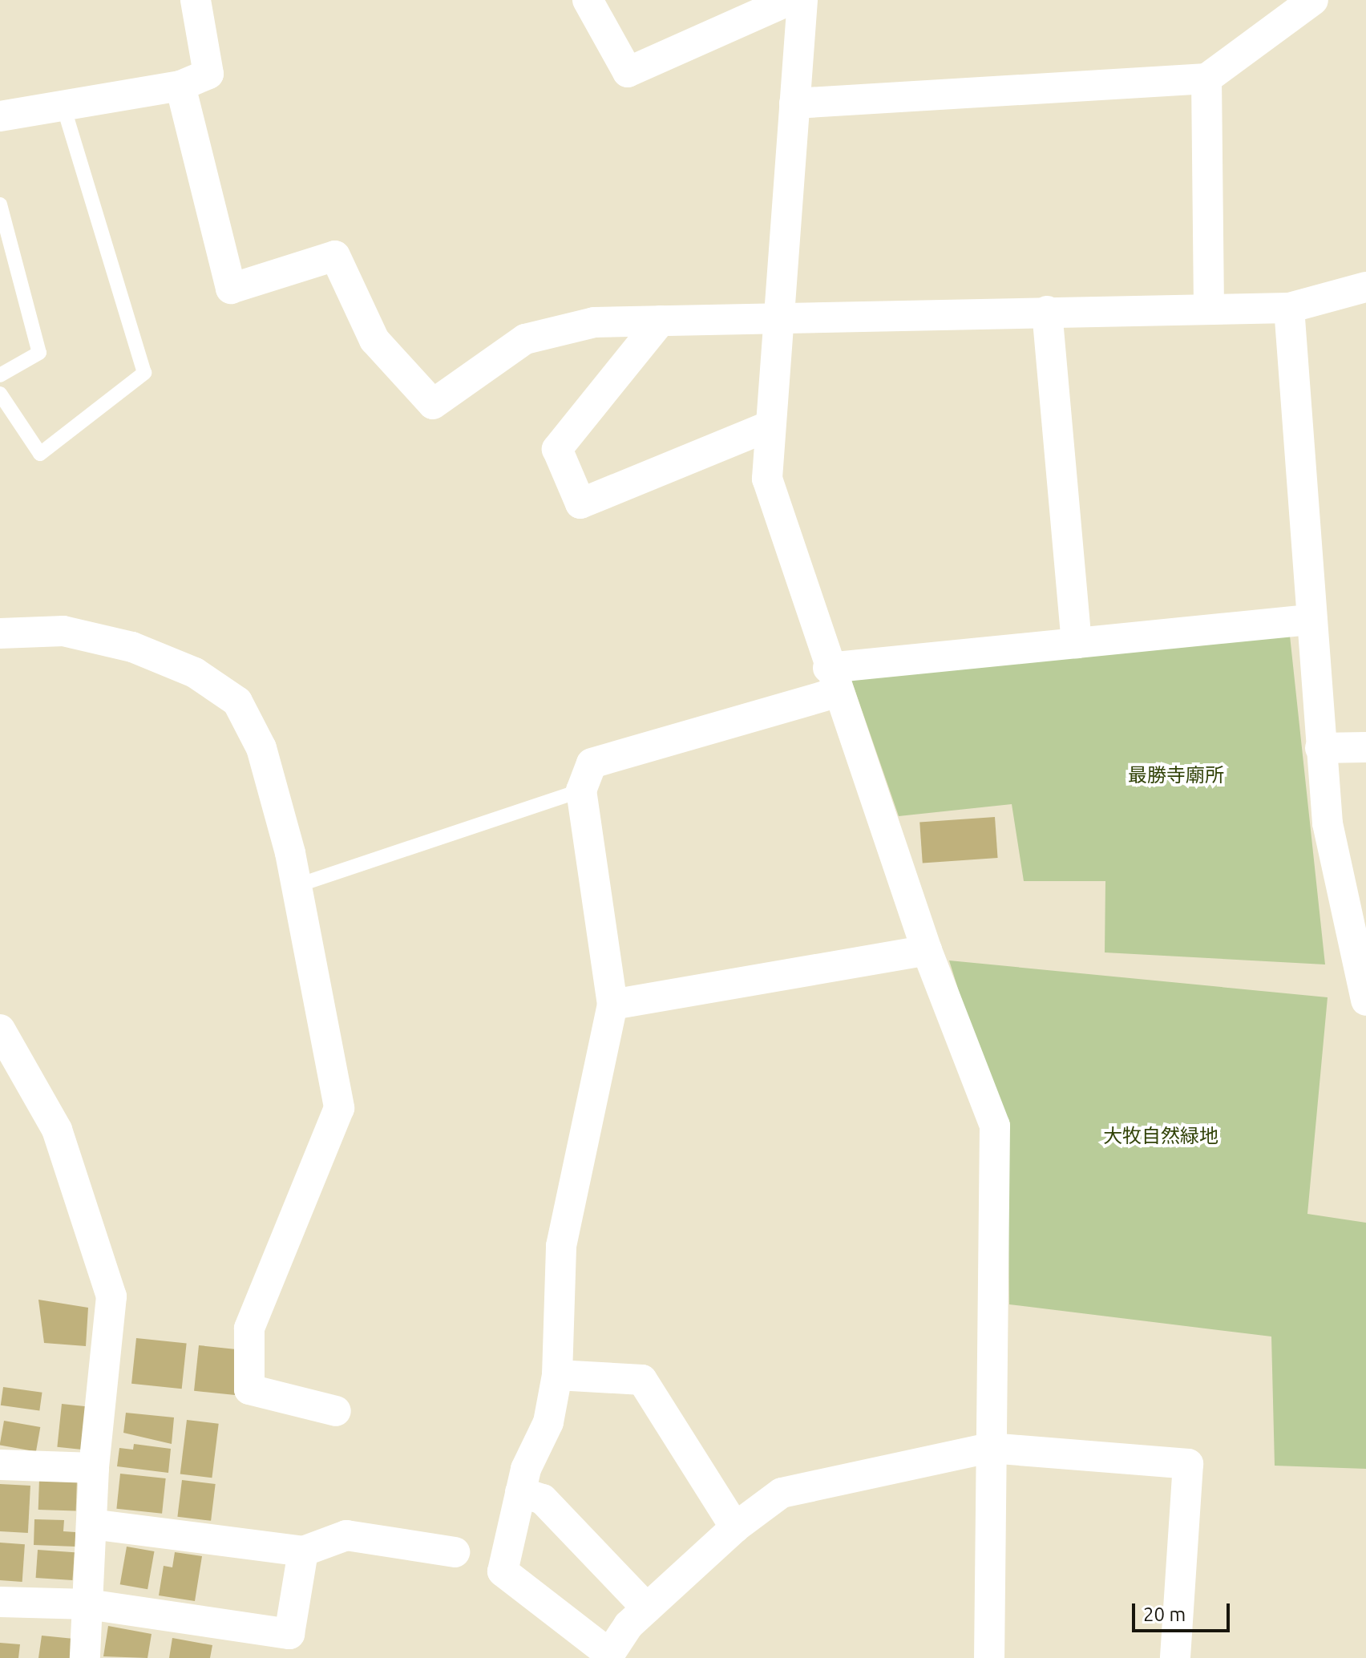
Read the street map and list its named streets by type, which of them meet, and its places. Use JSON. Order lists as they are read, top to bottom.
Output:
{
  "parks": ["最勝寺廟所", "大牧自然緑地"],
  "scale_bar": "20 m"
}
